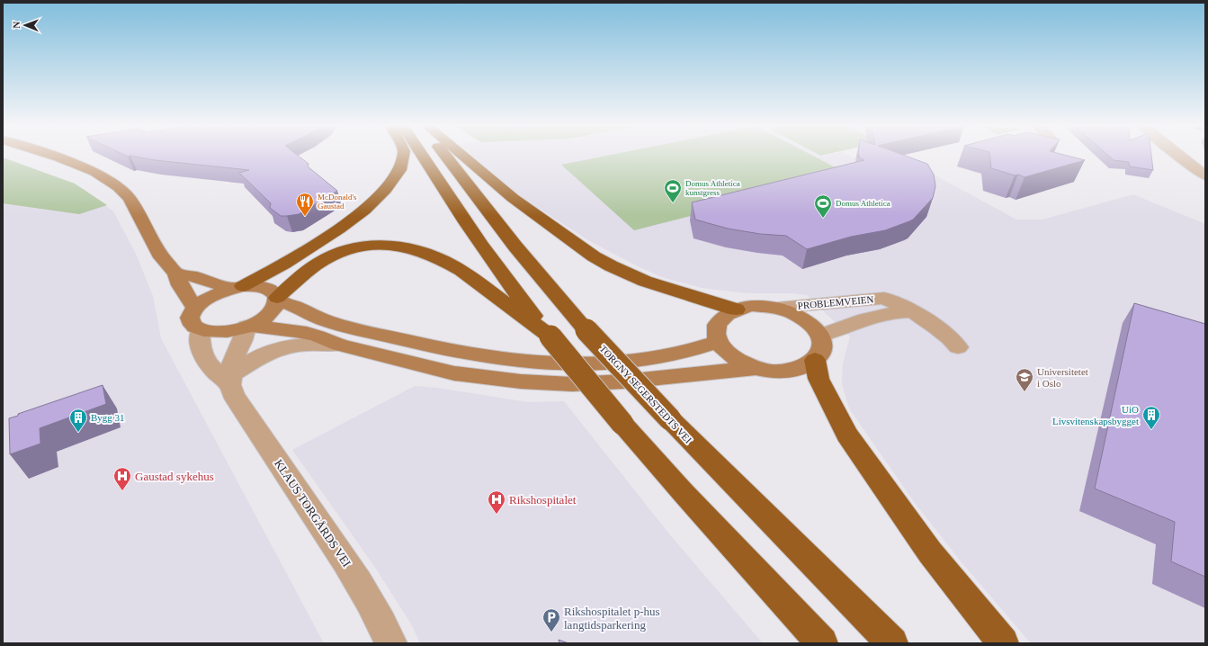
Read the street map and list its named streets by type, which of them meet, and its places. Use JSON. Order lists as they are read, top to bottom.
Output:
{
  "streets": {
    "highway": ["TORGNY SEGERSTEDTS VEI"],
    "street": ["PROBLEMVEIEN", "KLAUS TORGÅRDS VEI"]
  },
  "places": {
    "sports": ["Domus Athletica kunstgress", "Domus Athletica"],
    "restaurant": ["McDonald's Gaustad"],
    "school or university": ["Universitetet i Oslo"],
    "building": ["UiO Livsvitenskapsbygget", "Bygg 31"],
    "hospital": ["Gaustad sykehus", "Rikshospitalet"],
    "parking": ["Rikshospitalet p-hus langtidsparkering"]
  },
  "north": "left"
}
